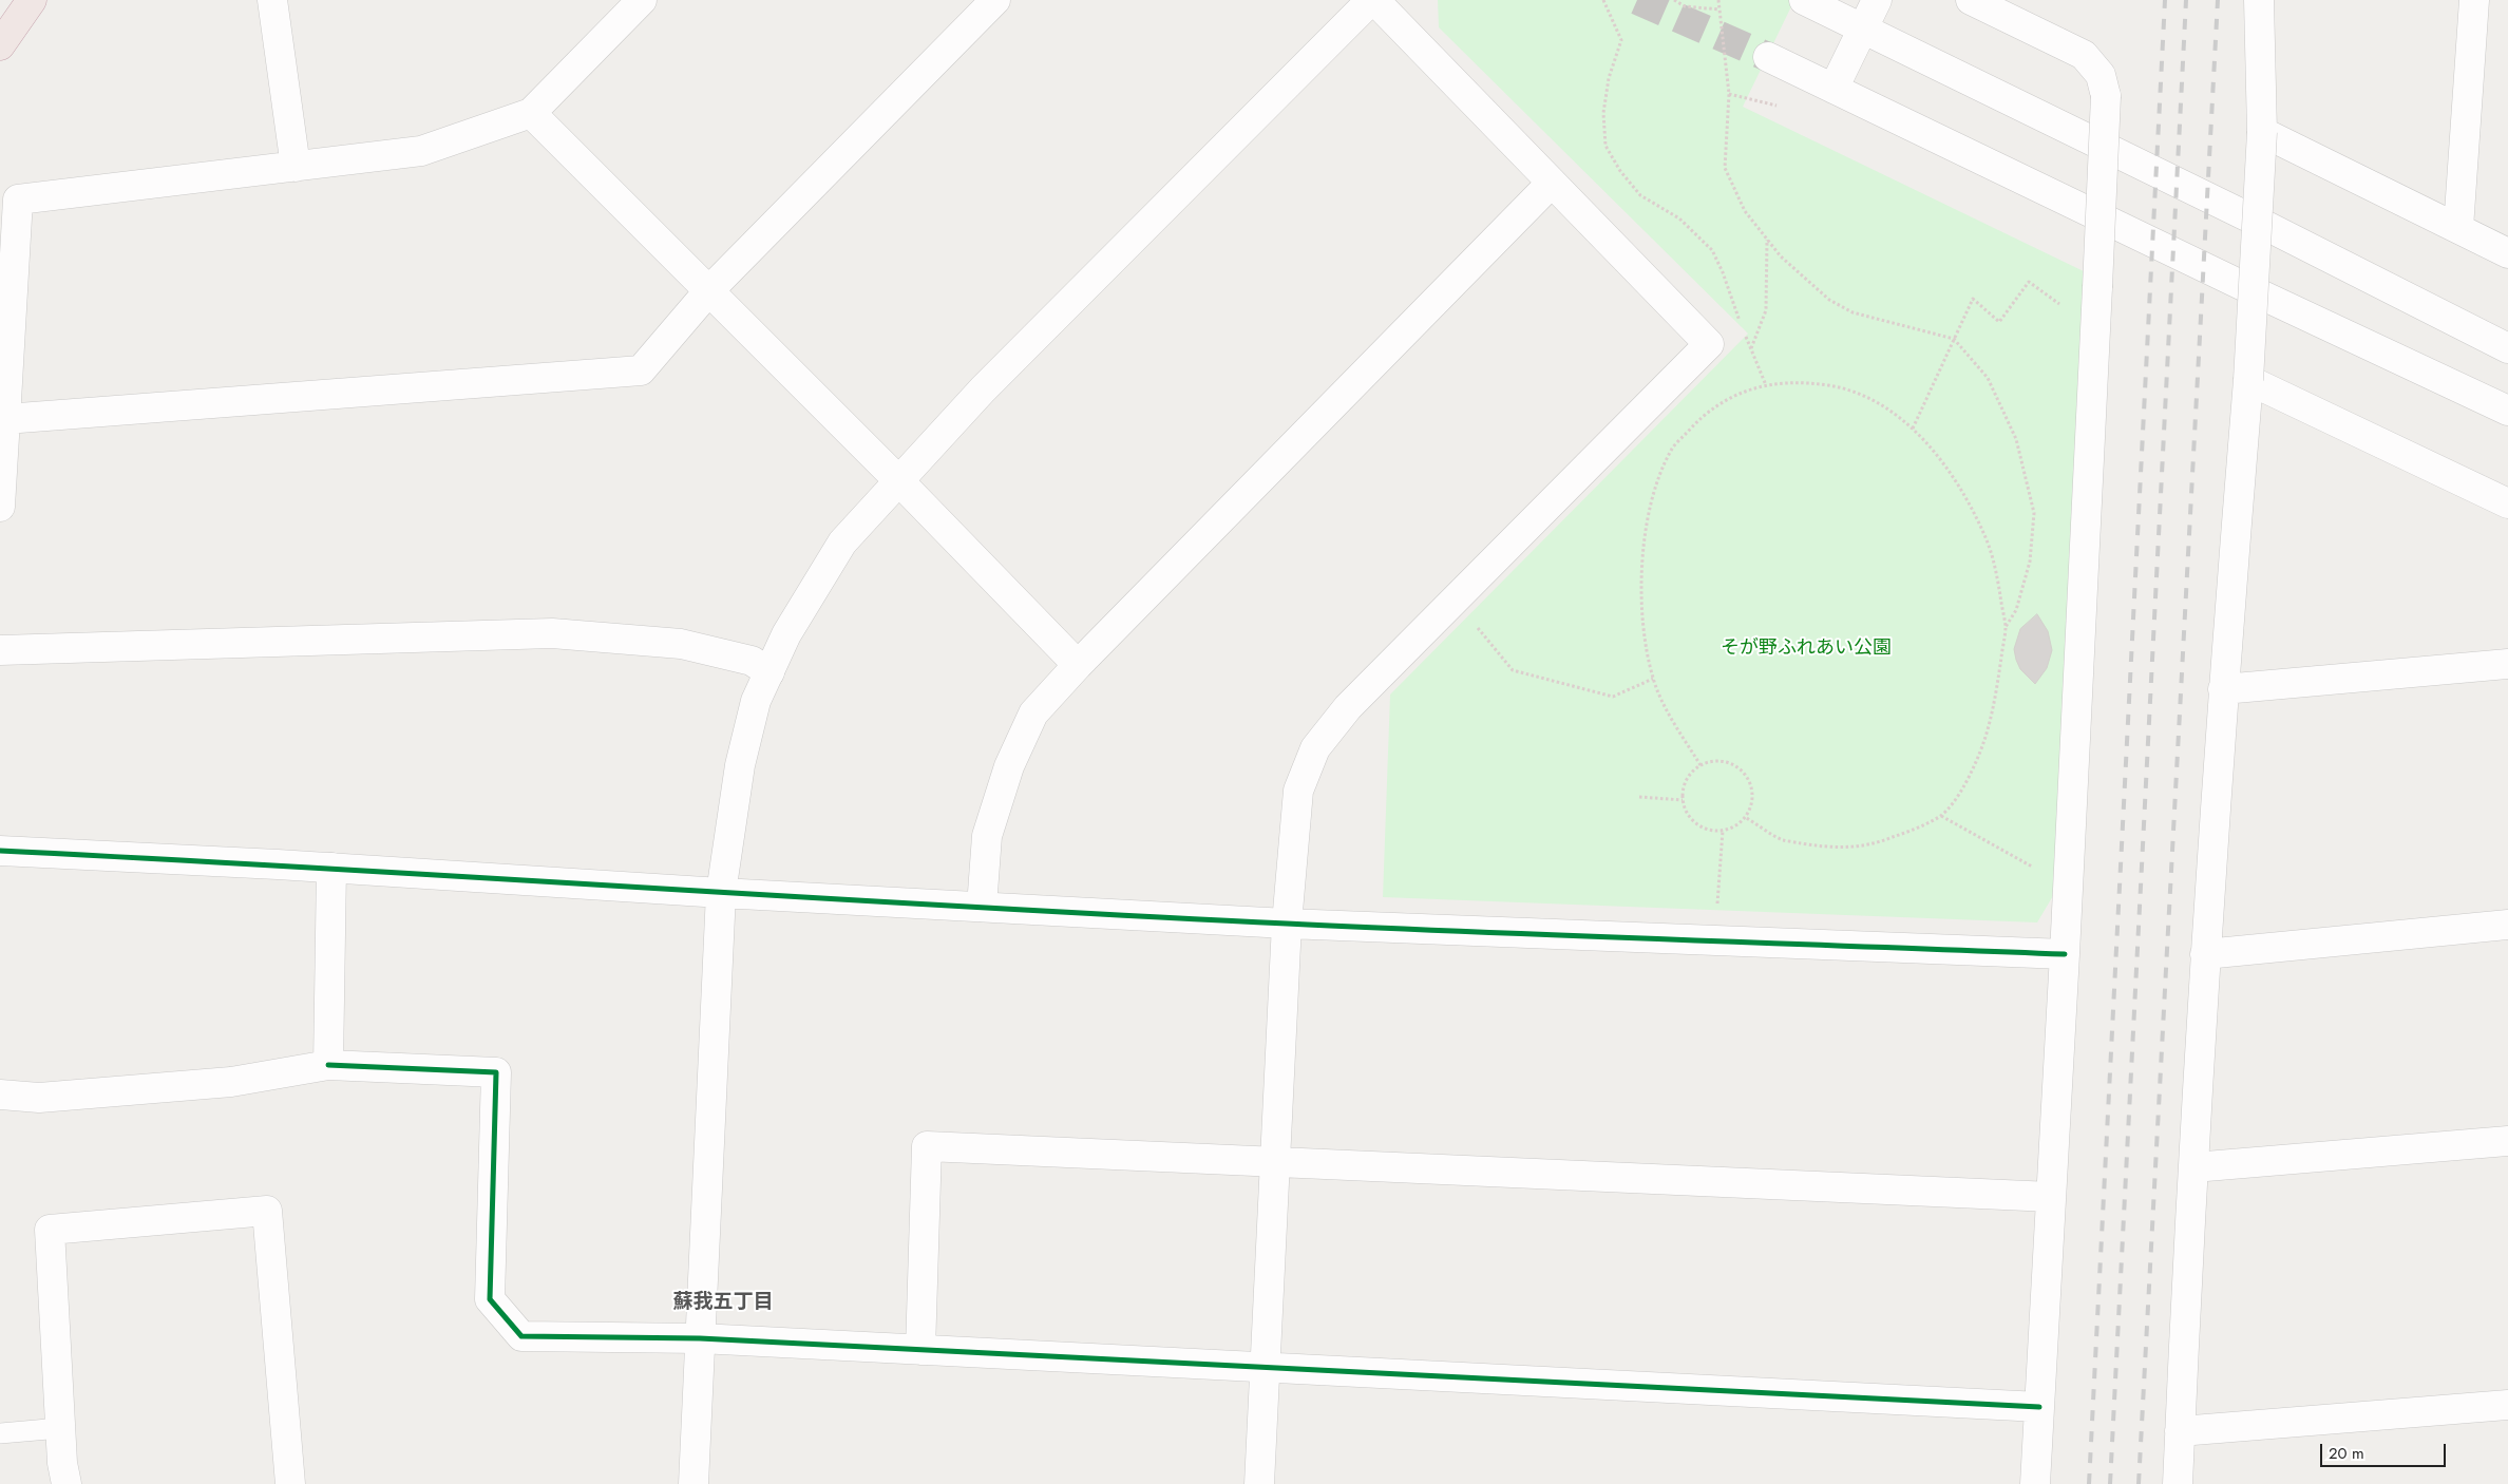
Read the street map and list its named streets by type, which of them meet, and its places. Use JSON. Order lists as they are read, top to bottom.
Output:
{
  "districts": ["蘇我五丁目"],
  "parks": ["そが野ふれあい公園"],
  "scale_bar": "20 m"
}
